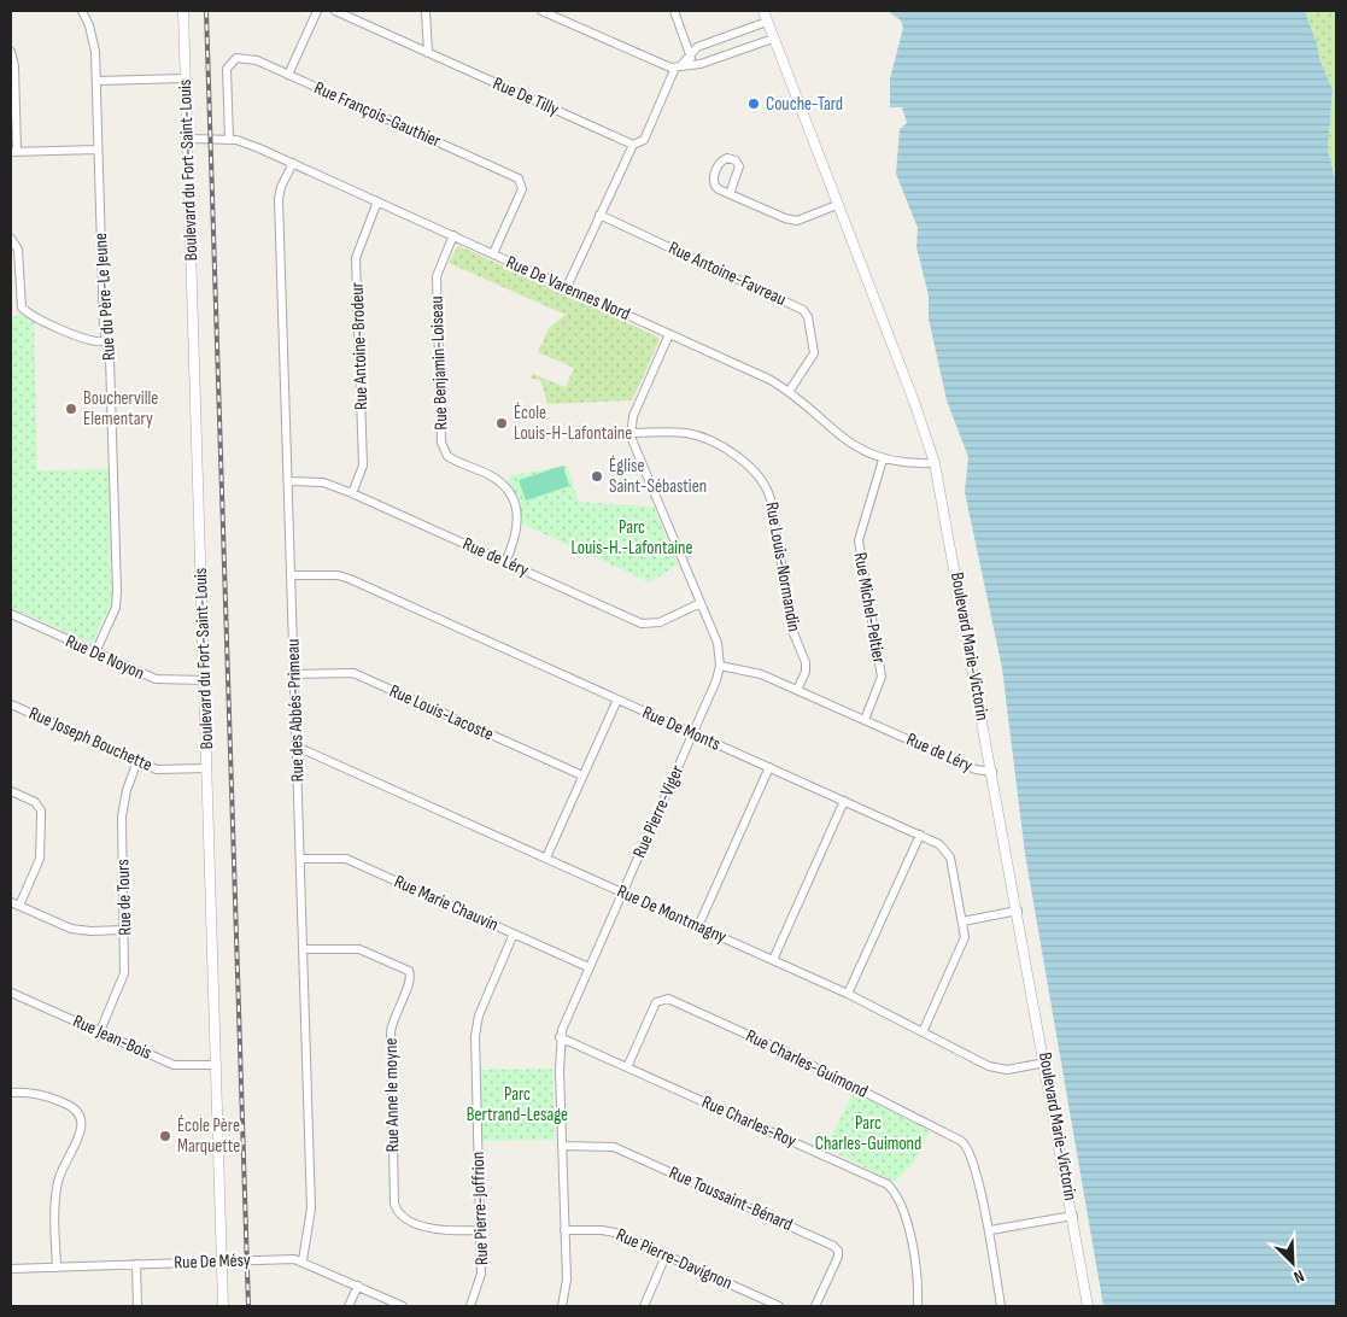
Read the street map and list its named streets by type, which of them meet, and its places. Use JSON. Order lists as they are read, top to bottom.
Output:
{
  "streets": {
    "street": [
      "Rue De Tilly",
      "Rue François-Gauthier",
      "Boulevard du Fort-Saint-Louis",
      "Rue Antoine-Favreau",
      "Rue De Varennes Nord",
      "Rue du Père-Le Jeune",
      "Rue Antoine-Brodeur",
      "Rue Benjamin-Loiseau",
      "Rue de Léry",
      "Rue Louis-Normandin",
      "Rue Michel-Peltier",
      "Boulevard Marie-Victorin",
      "Rue De Noyon",
      "Rue des Abbés-Primeau",
      "Rue Louis-Lacoste",
      "Rue De Monts",
      "Rue Joseph Bouchette",
      "Rue Pierre-Viger",
      "Rue de Tours",
      "Rue Marie Chauvin",
      "Rue De Montmagny",
      "Rue Jean-Bois",
      "Rue Charles-Guimond",
      "Rue Anne le moyne",
      "Rue Charles-Roy",
      "Rue Toussaint-Bénard",
      "Rue Pierre-Joffrion",
      "Rue Pierre-Davignon",
      "Rue De Mésy"
    ]
  },
  "crossings": [
    ["Rue François-Gauthier", "Rue De Varennes Nord"],
    ["Boulevard du Fort-Saint-Louis", "Rue De Varennes Nord"],
    ["Boulevard du Fort-Saint-Louis", "Rue De Noyon"],
    ["Boulevard du Fort-Saint-Louis", "Rue Joseph Bouchette"],
    ["Boulevard du Fort-Saint-Louis", "Rue Jean-Bois"],
    ["Boulevard du Fort-Saint-Louis", "Rue De Mésy"],
    ["Rue Antoine-Favreau", "Rue De Varennes Nord"],
    ["Rue De Varennes Nord", "Rue Antoine-Brodeur"],
    ["Rue De Varennes Nord", "Rue Benjamin-Loiseau"],
    ["Rue De Varennes Nord", "Rue Michel-Peltier"],
    ["Rue De Varennes Nord", "Boulevard Marie-Victorin"],
    ["Rue De Varennes Nord", "Rue des Abbés-Primeau"],
    ["Rue du Père-Le Jeune", "Rue De Noyon"],
    ["Rue Antoine-Brodeur", "Rue de Léry"],
    ["Rue Benjamin-Loiseau", "Rue de Léry"],
    ["Rue de Léry", "Rue Louis-Normandin"],
    ["Rue de Léry", "Rue Michel-Peltier"],
    ["Rue de Léry", "Boulevard Marie-Victorin"],
    ["Rue de Léry", "Rue des Abbés-Primeau"],
    ["Rue de Léry", "Rue Pierre-Viger"],
    ["Boulevard Marie-Victorin", "Rue De Montmagny"],
    ["Rue des Abbés-Primeau", "Rue Louis-Lacoste"],
    ["Rue des Abbés-Primeau", "Rue De Monts"],
    ["Rue des Abbés-Primeau", "Rue Marie Chauvin"],
    ["Rue des Abbés-Primeau", "Rue De Montmagny"],
    ["Rue des Abbés-Primeau", "Rue Anne le moyne"],
    ["Rue des Abbés-Primeau", "Rue De Mésy"],
    ["Rue De Monts", "Rue Pierre-Viger"],
    ["Rue De Monts", "Rue De Montmagny"],
    ["Rue Joseph Bouchette", "Rue de Tours"],
    ["Rue Pierre-Viger", "Rue Marie Chauvin"],
    ["Rue Pierre-Viger", "Rue De Montmagny"],
    ["Rue Pierre-Viger", "Rue Charles-Roy"],
    ["Rue Pierre-Viger", "Rue Toussaint-Bénard"],
    ["Rue Pierre-Viger", "Rue Pierre-Davignon"],
    ["Rue de Tours", "Rue Jean-Bois"],
    ["Rue Marie Chauvin", "Rue Pierre-Joffrion"],
    ["Rue Charles-Guimond", "Rue Charles-Roy"],
    ["Rue Anne le moyne", "Rue Pierre-Joffrion"]
  ],
  "parks": ["Parc Louis-H.-Lafontaine", "Parc Bertrand-Lesage", "Parc Charles-Guimond"],
  "places": [
    "Couche-Tard",
    "Boucherville Elementary",
    "École Louis-H-Lafontaine",
    "Église Saint-Sébastien",
    "École Père Marquette"
  ],
  "north": "bottom right"
}
